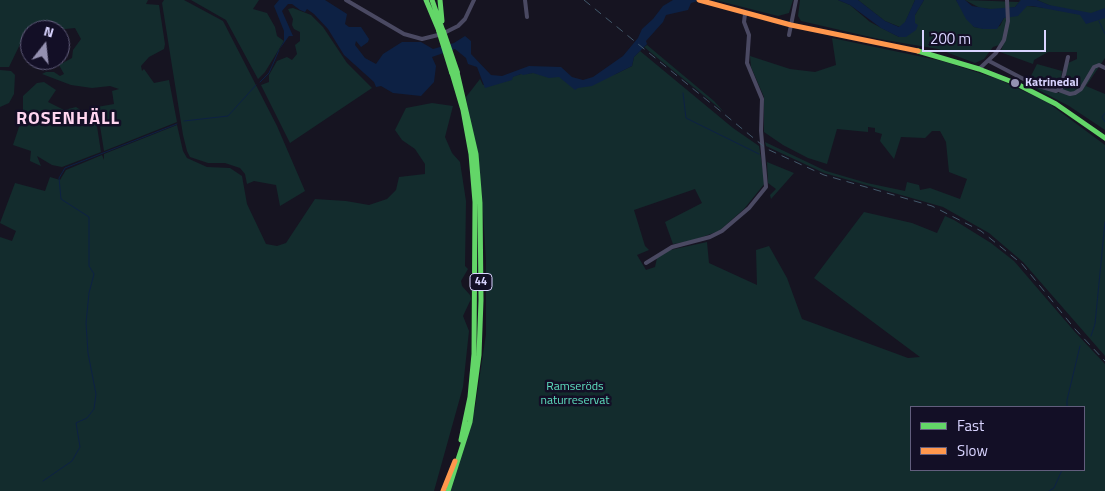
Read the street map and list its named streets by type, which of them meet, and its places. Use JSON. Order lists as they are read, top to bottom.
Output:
{
  "streets": {
    "main road": ["44"]
  },
  "districts": ["ROSENHÄLL"],
  "parks": ["Ramseröds naturreservat"],
  "places": ["Katrinedal"],
  "legend": ["Fast", "Slow"],
  "scale_bar": "200 m",
  "north": "top"
}
